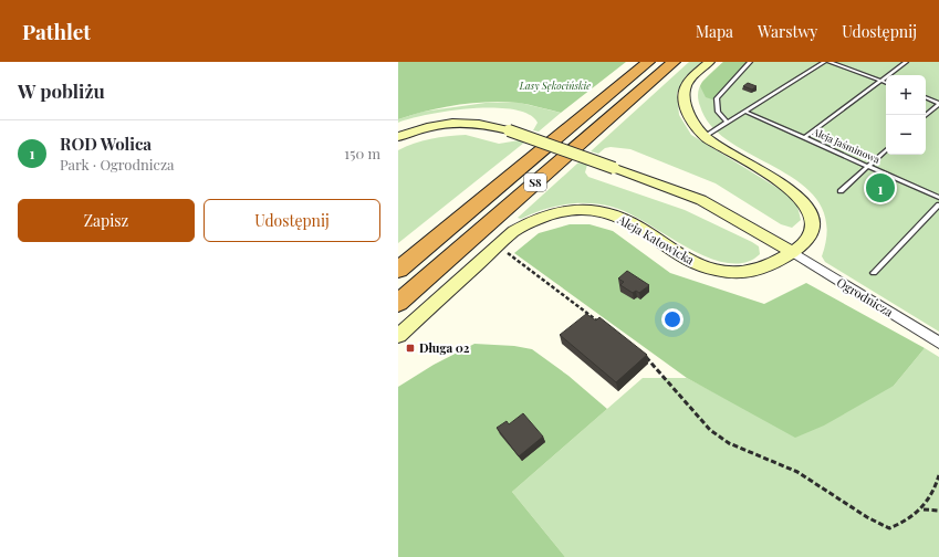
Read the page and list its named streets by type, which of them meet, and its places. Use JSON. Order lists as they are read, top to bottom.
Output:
{
  "streets": {
    "highway": ["S8"],
    "street": ["Aleja Katowicka", "Ogrodnicza"],
    "lane": ["Aleja Jaśminowa"]
  },
  "crossings": [
    ["Aleja Katowicka", "Ogrodnicza"]
  ],
  "parks": ["Lasy Sękocińskie"],
  "places": {
    "transit": ["Długa 02"]
  },
  "page": {
    "header": "Pathlet",
    "nav": ["Mapa", "Warstwy", "Udostępnij"],
    "heading": "W pobliżu",
    "map_buttons": ["+", "−"],
    "list": [
      {
        "mark": "1",
        "name": "ROD Wolica",
        "note": "Park · Ogrodnicza",
        "value": "150 m"
      }
    ],
    "pins": "1",
    "buttons": ["Zapisz", "Udostępnij"]
  }
}
